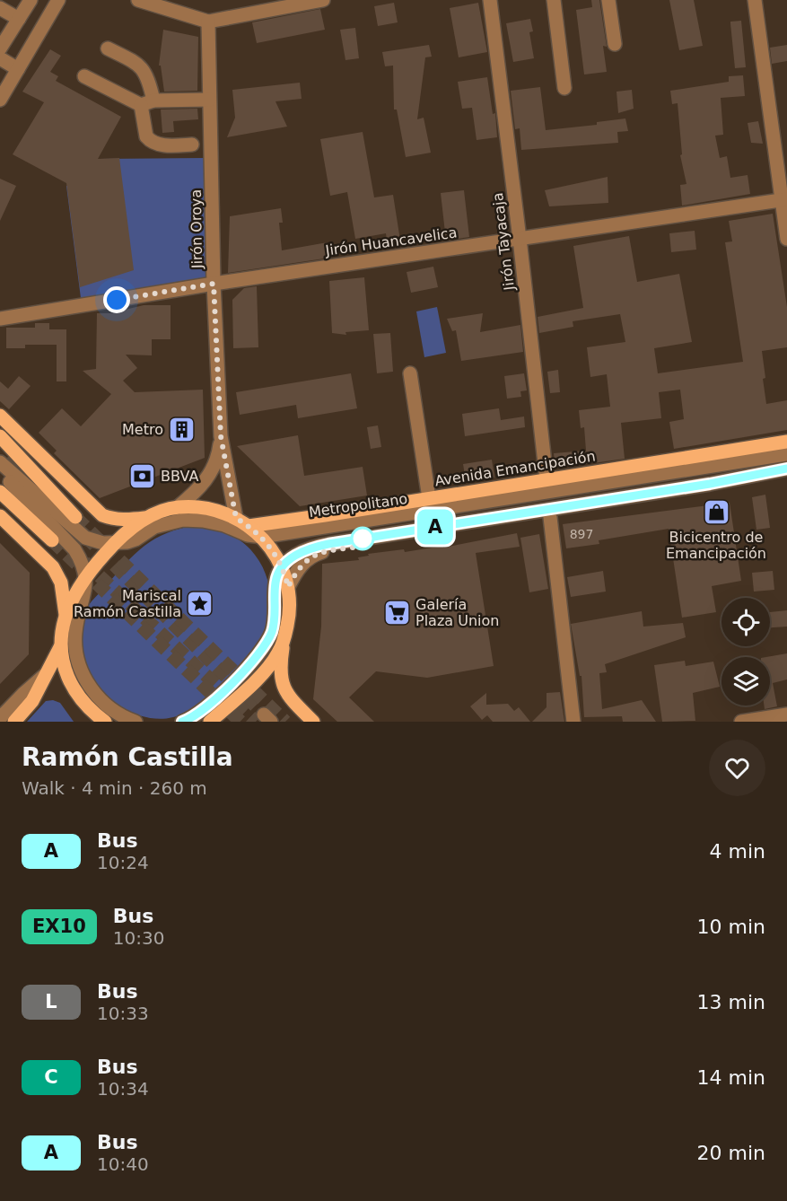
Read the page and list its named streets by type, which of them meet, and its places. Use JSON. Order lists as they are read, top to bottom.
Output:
{
  "streets": {
    "main road": ["Avenida Emancipación"],
    "street": [
      "Jirón Oroya",
      "Jirón Huancavelica",
      "Jirón Tayacaja",
      "Metropolitano"
    ]
  },
  "crossings": [
    ["Jirón Oroya", "Jirón Huancavelica"],
    ["Jirón Huancavelica", "Jirón Tayacaja"],
    ["Jirón Tayacaja", "Avenida Emancipación"]
  ],
  "places": {
    "building": ["Metro"],
    "bank": ["BBVA"],
    "shop": ["Bicicentro de Emancipación"],
    "place": ["Mariscal Ramón Castilla"],
    "supermarket": ["Galería Plaza Union"]
  },
  "lines": ["bus line A"],
  "house_numbers": ["897"],
  "page": {
    "on_map": "A",
    "heading": ["Ramón Castilla", "Walk · 4 min · 260 m"],
    "list": [
      {
        "mark": "A",
        "name": "Bus",
        "note": "10:24",
        "value": "4 min"
      },
      {
        "mark": "EX10",
        "name": "Bus",
        "note": "10:30",
        "value": "10 min"
      },
      {
        "mark": "L",
        "name": "Bus",
        "note": "10:33",
        "value": "13 min"
      },
      {
        "mark": "C",
        "name": "Bus",
        "note": "10:34",
        "value": "14 min"
      },
      {
        "mark": "A",
        "name": "Bus",
        "note": "10:40",
        "value": "20 min"
      }
    ]
  }
}
